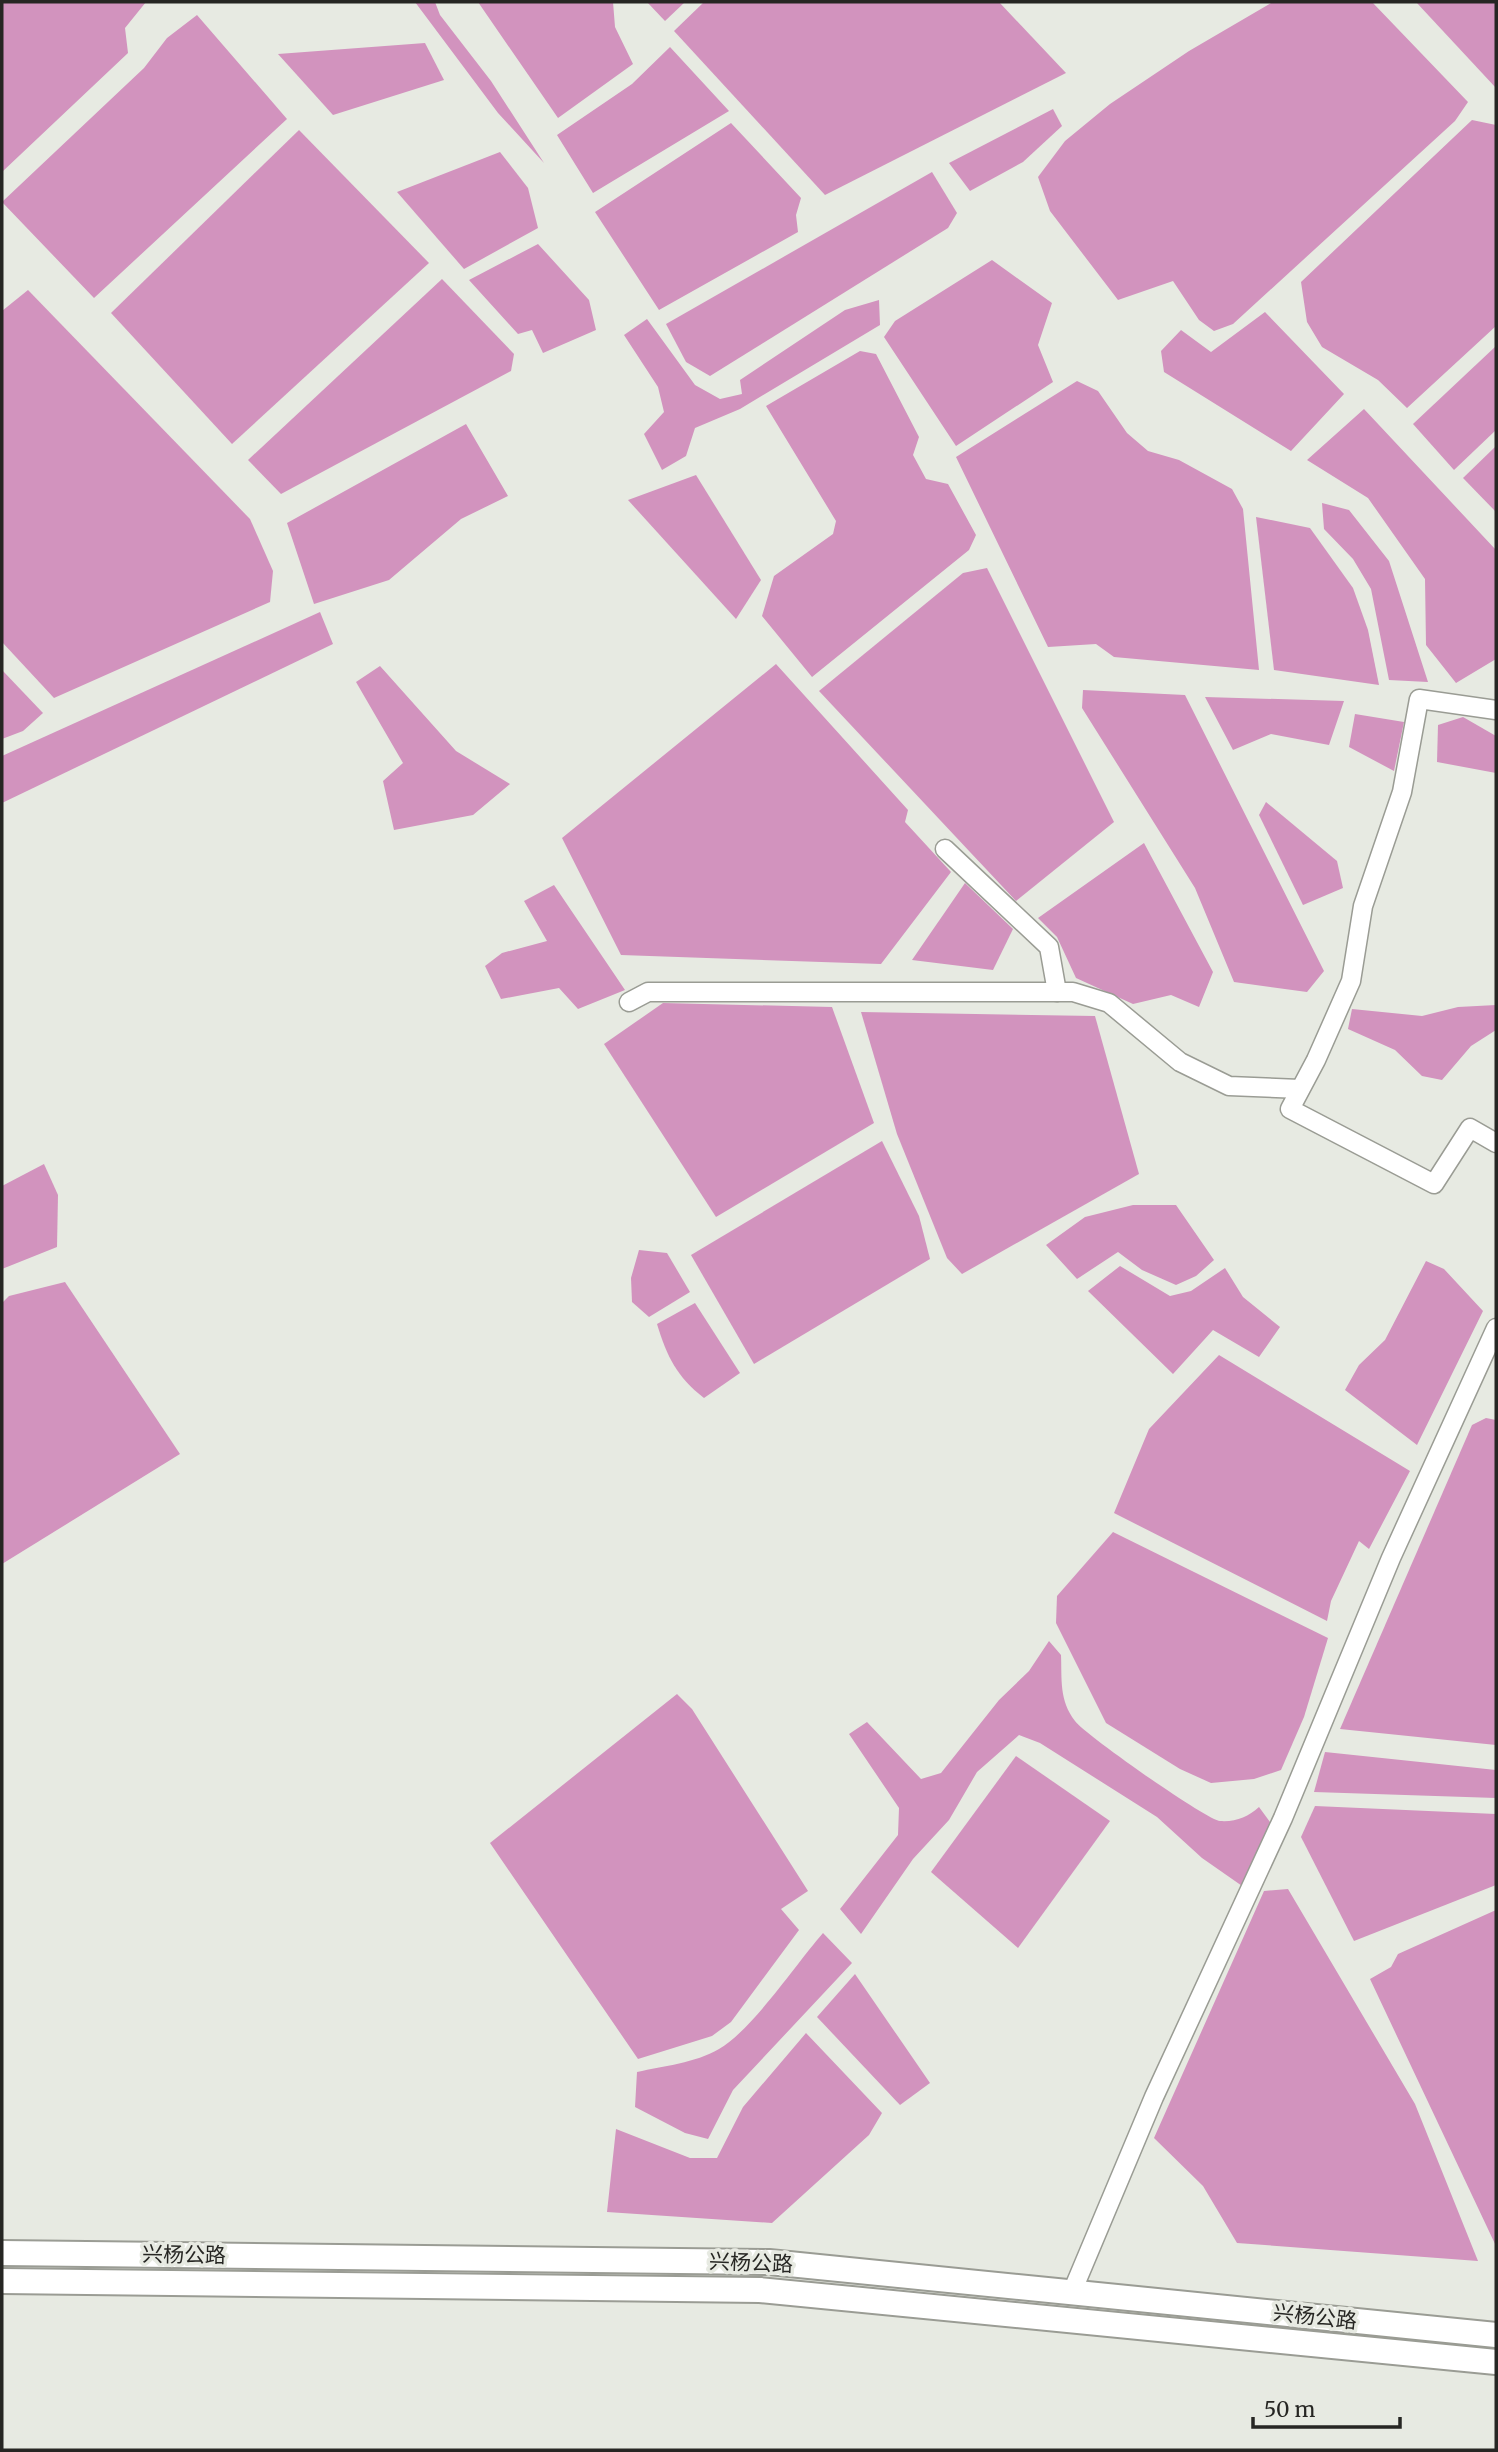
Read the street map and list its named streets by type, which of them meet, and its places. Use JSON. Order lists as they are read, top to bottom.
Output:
{
  "streets": {
    "main road": ["兴杨公路"]
  },
  "scale_bar": "50 m"
}
